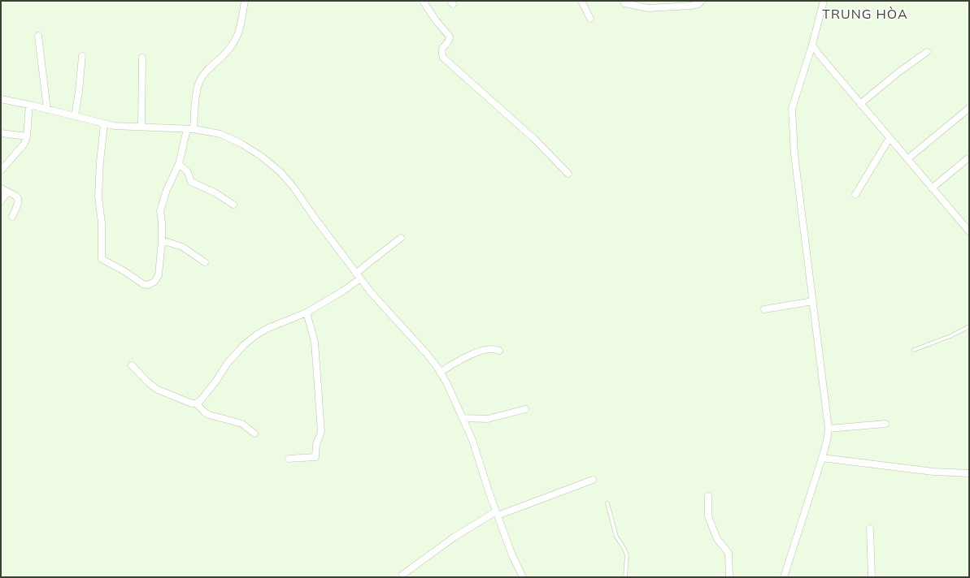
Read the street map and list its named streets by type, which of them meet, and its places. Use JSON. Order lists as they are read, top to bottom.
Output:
{
  "districts": ["TRUNG HÒA"]
}
